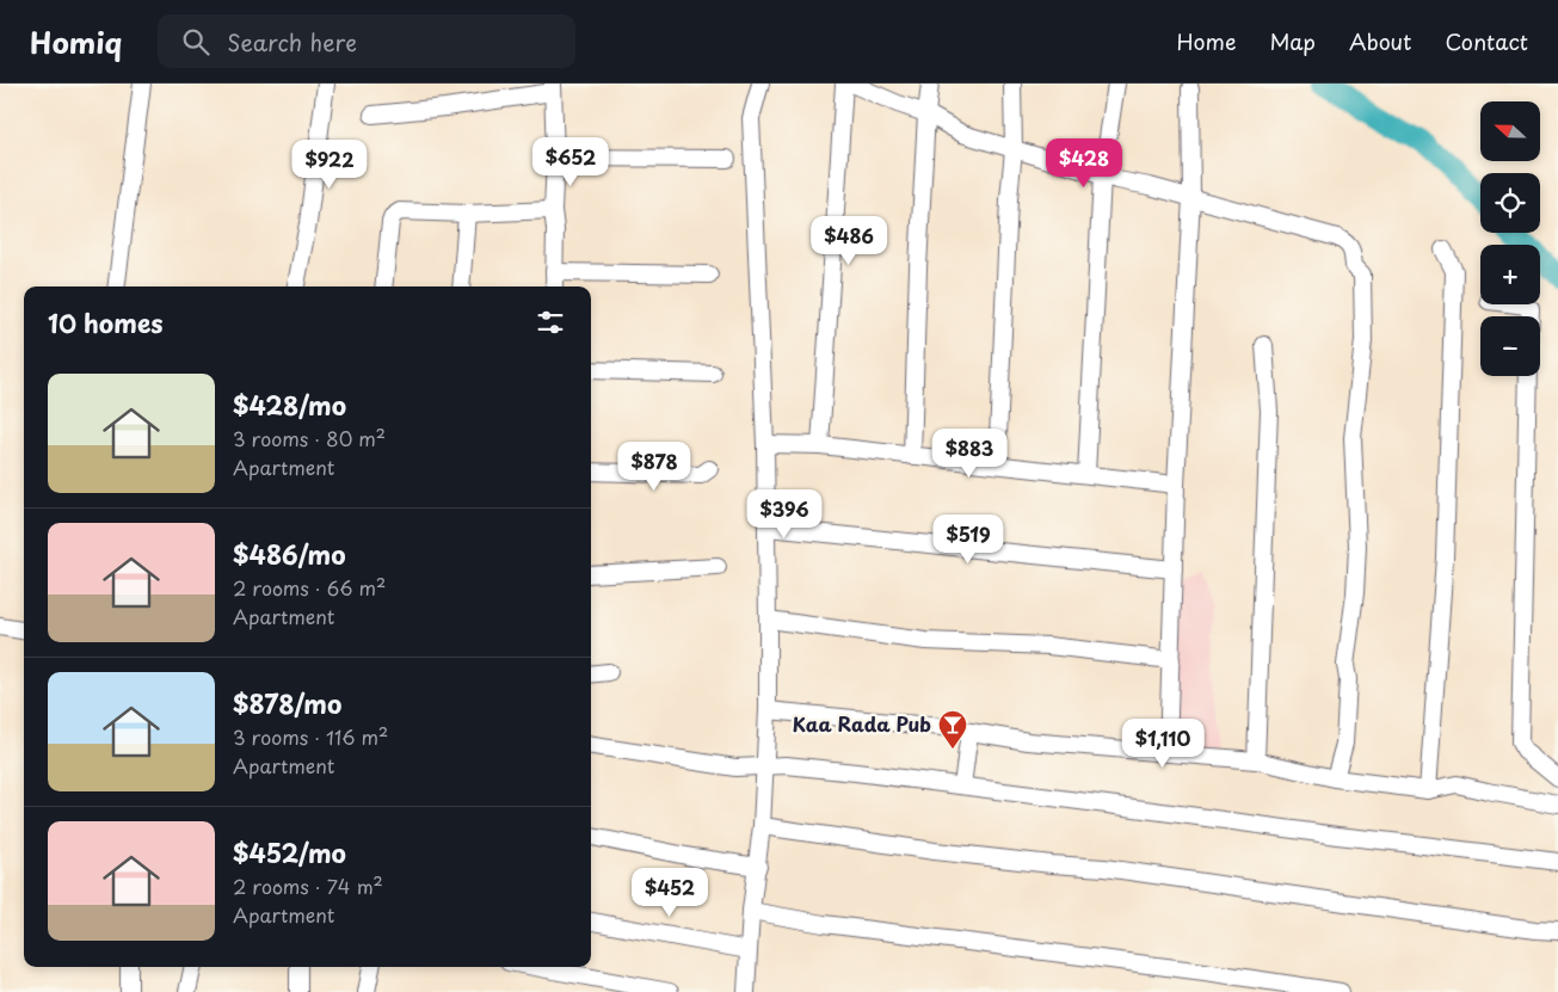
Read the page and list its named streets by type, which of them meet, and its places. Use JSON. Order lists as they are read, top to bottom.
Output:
{
  "places": {
    "bar": ["Kaa Rada Pub"]
  },
  "north": "left",
  "page": {
    "header": "Homiq",
    "search": "Search here",
    "nav": [
      "Home",
      "Map",
      "About",
      "Contact"
    ],
    "map_buttons": ["+", "−"],
    "price": [
      "$652",
      "$428",
      "$922",
      "$486",
      "$883",
      "$878",
      "$396",
      "$519",
      "$1,110",
      "$452"
    ],
    "heading": "10 homes",
    "list": [
      {
        "name": "$428/mo",
        "note": "3 rooms · 80 m² · Apartment"
      },
      {
        "name": "$486/mo",
        "note": "2 rooms · 66 m² · Apartment"
      },
      {
        "name": "$878/mo",
        "note": "3 rooms · 116 m² · Apartment"
      },
      {
        "name": "$452/mo",
        "note": "2 rooms · 74 m² · Apartment"
      }
    ]
  }
}
